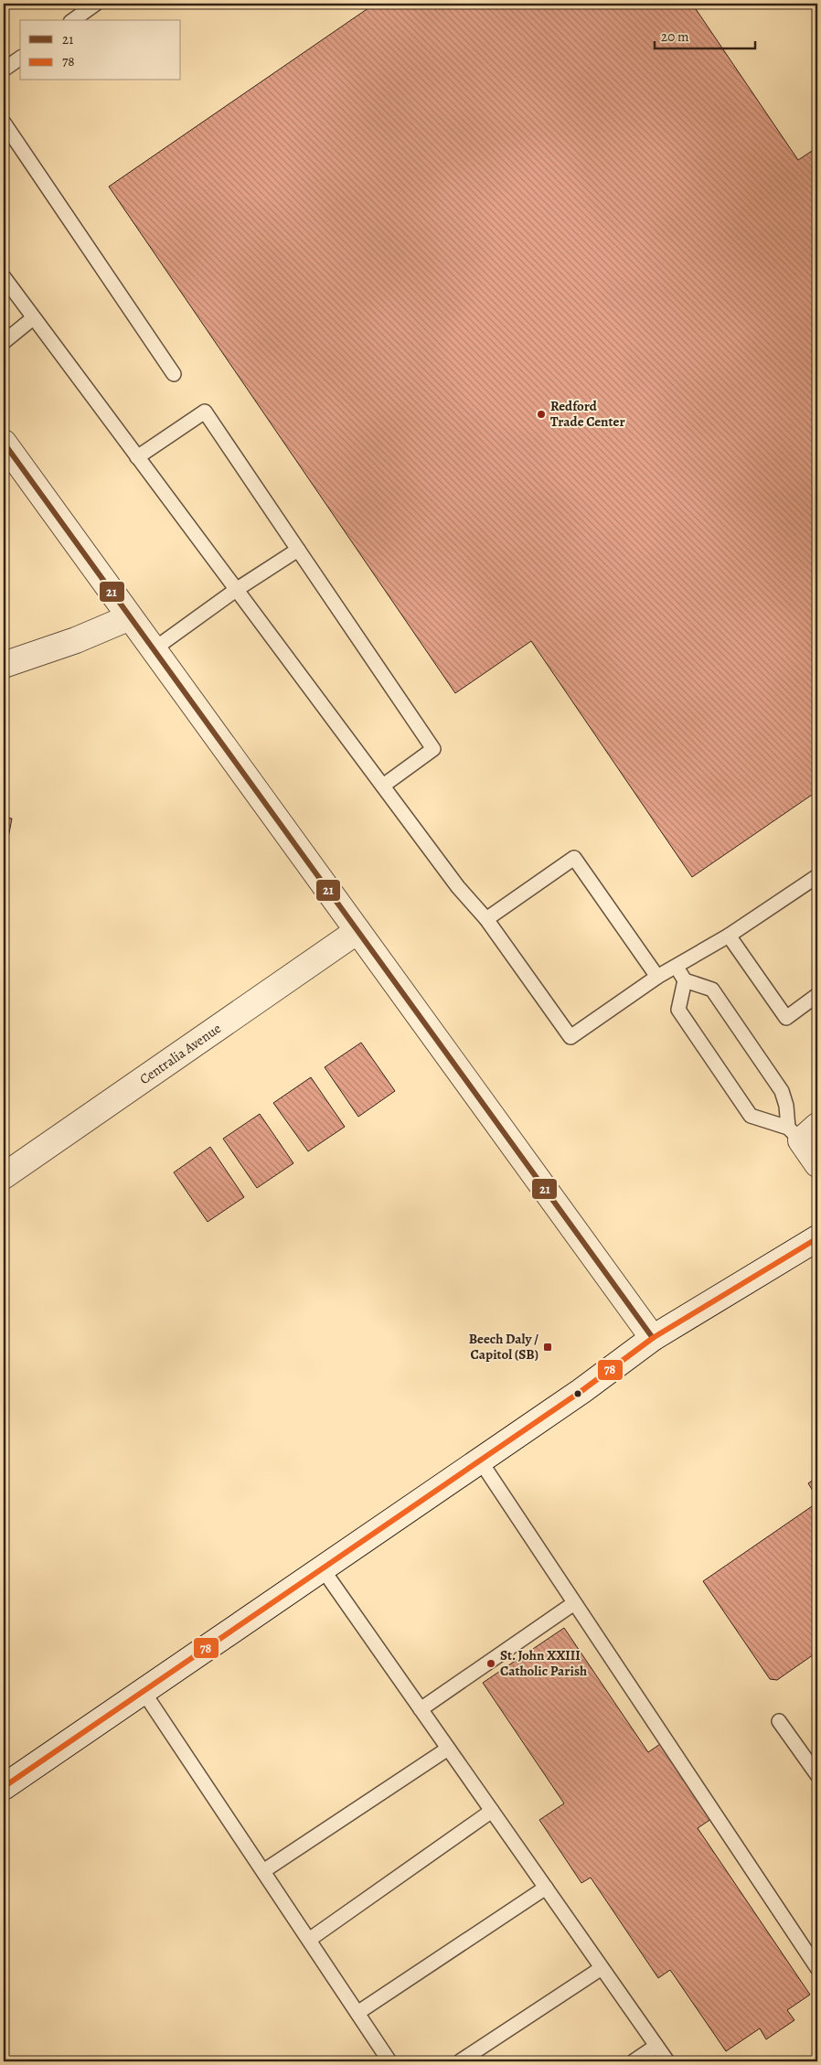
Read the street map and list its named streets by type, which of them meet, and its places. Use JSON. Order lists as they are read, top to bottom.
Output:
{
  "streets": {
    "street": ["Centralia Avenue"]
  },
  "places": {
    "other": ["Redford Trade Center", "St. John XXIII Catholic Parish"],
    "transit": ["Beech Daly / Capitol (SB)"]
  },
  "lines": ["transit line 21", "transit line 78"],
  "legend": ["21", "78"],
  "scale_bar": "20 m"
}
